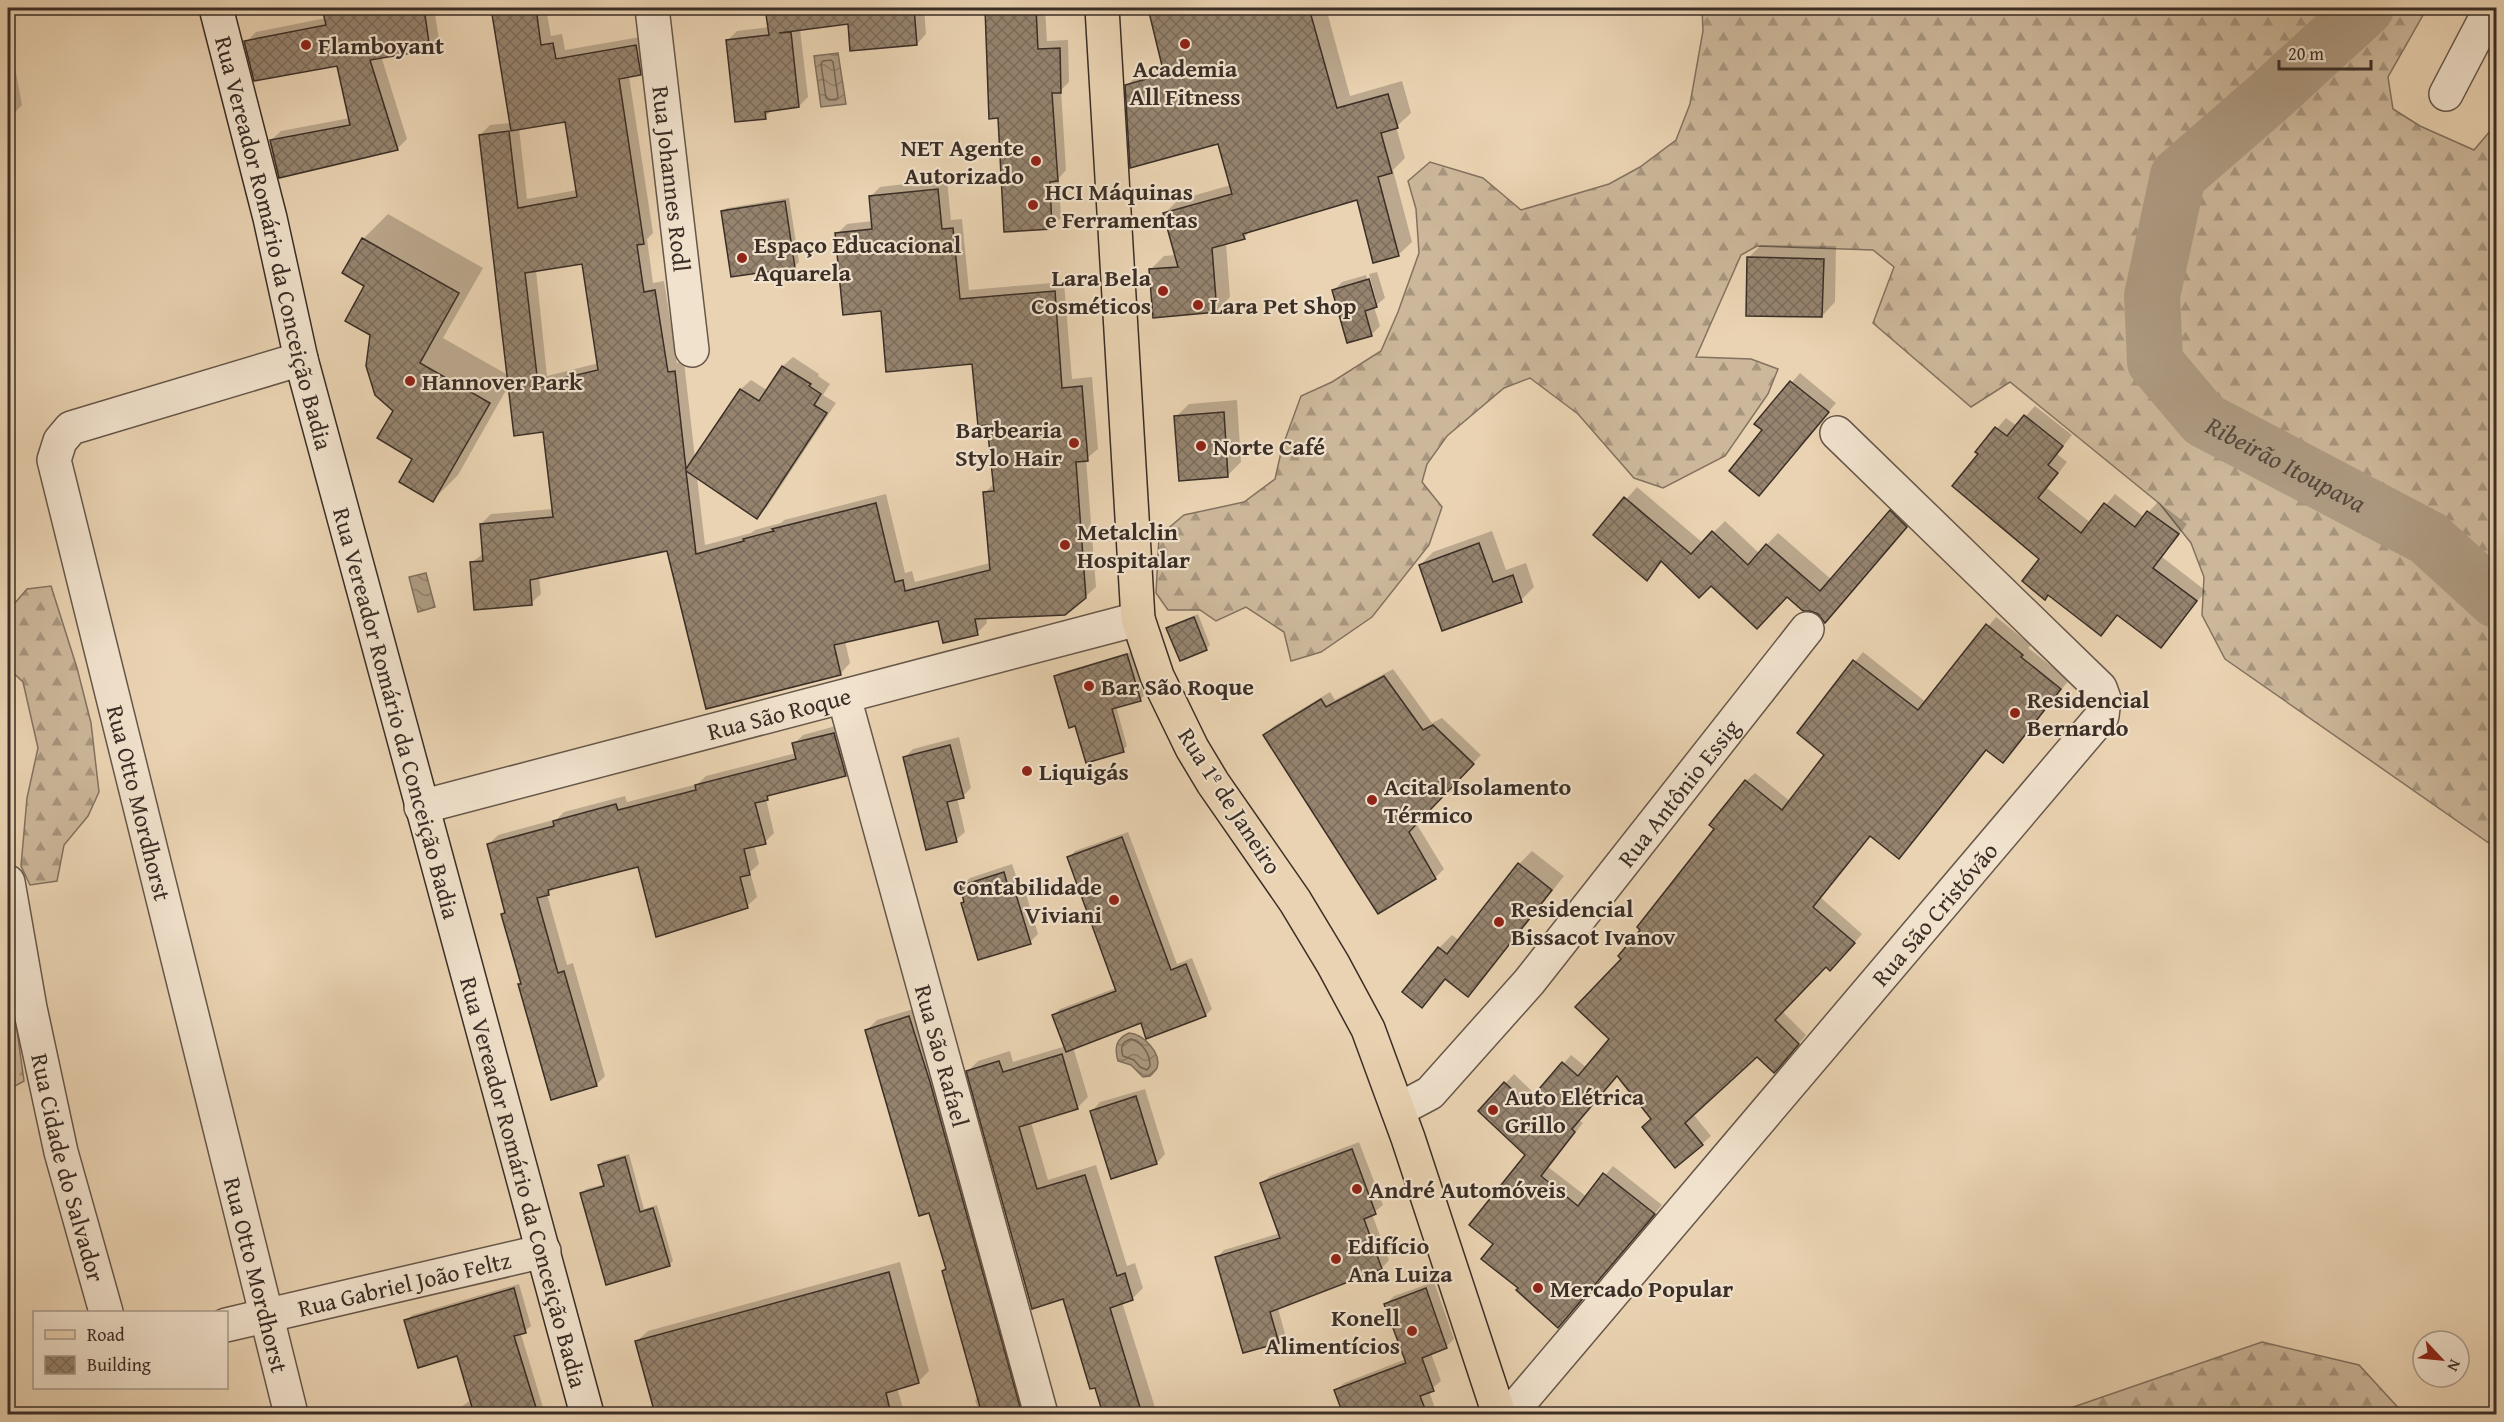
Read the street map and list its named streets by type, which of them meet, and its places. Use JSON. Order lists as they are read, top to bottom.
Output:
{
  "streets": {
    "main road": ["Rua 1º de Janeiro"],
    "street": [
      "Rua Johannes Rodl",
      "Rua Vereador Romário da Conceição Badia",
      "Rua São Roque",
      "Rua Antônio Essig",
      "Rua Otto Mordhorst",
      "Rua São Cristóvão",
      "Rua São Rafael",
      "Rua Cidade do Salvador",
      "Rua Gabriel João Feltz"
    ]
  },
  "crossings": [
    ["Rua Vereador Romário da Conceição Badia", "Rua São Roque"],
    ["Rua Vereador Romário da Conceição Badia", "Rua Otto Mordhorst"],
    ["Rua Vereador Romário da Conceição Badia", "Rua Gabriel João Feltz"],
    ["Rua São Roque", "Rua 1º de Janeiro"],
    ["Rua São Roque", "Rua São Rafael"],
    ["Rua Antônio Essig", "Rua 1º de Janeiro"],
    ["Rua Otto Mordhorst", "Rua Gabriel João Feltz"]
  ],
  "water": ["Ribeirão Itoupava"],
  "places": [
    "Academia All Fitness",
    "Flamboyant",
    "NET Agente Autorizado",
    "HCI Máquinas e Ferramentas",
    "Espaço Educacional Aquarela",
    "Lara Bela Cosméticos",
    "Lara Pet Shop",
    "Hannover Park",
    "Barbearia Stylo Hair",
    "Norte Café",
    "Metalclin Hospitalar",
    "Bar São Roque",
    "Residencial Bernardo",
    "Liquigás",
    "Acital Isolamento Térmico",
    "Contabilidade Viviani",
    "Residencial Bissacot Ivanov",
    "Auto Elétrica Grillo",
    "André Automóveis",
    "Edifício Ana Luiza",
    "Mercado Popular",
    "Konell Alimentícios"
  ],
  "legend": ["Road", "Building"],
  "scale_bar": "20 m",
  "north": "bottom right"
}
